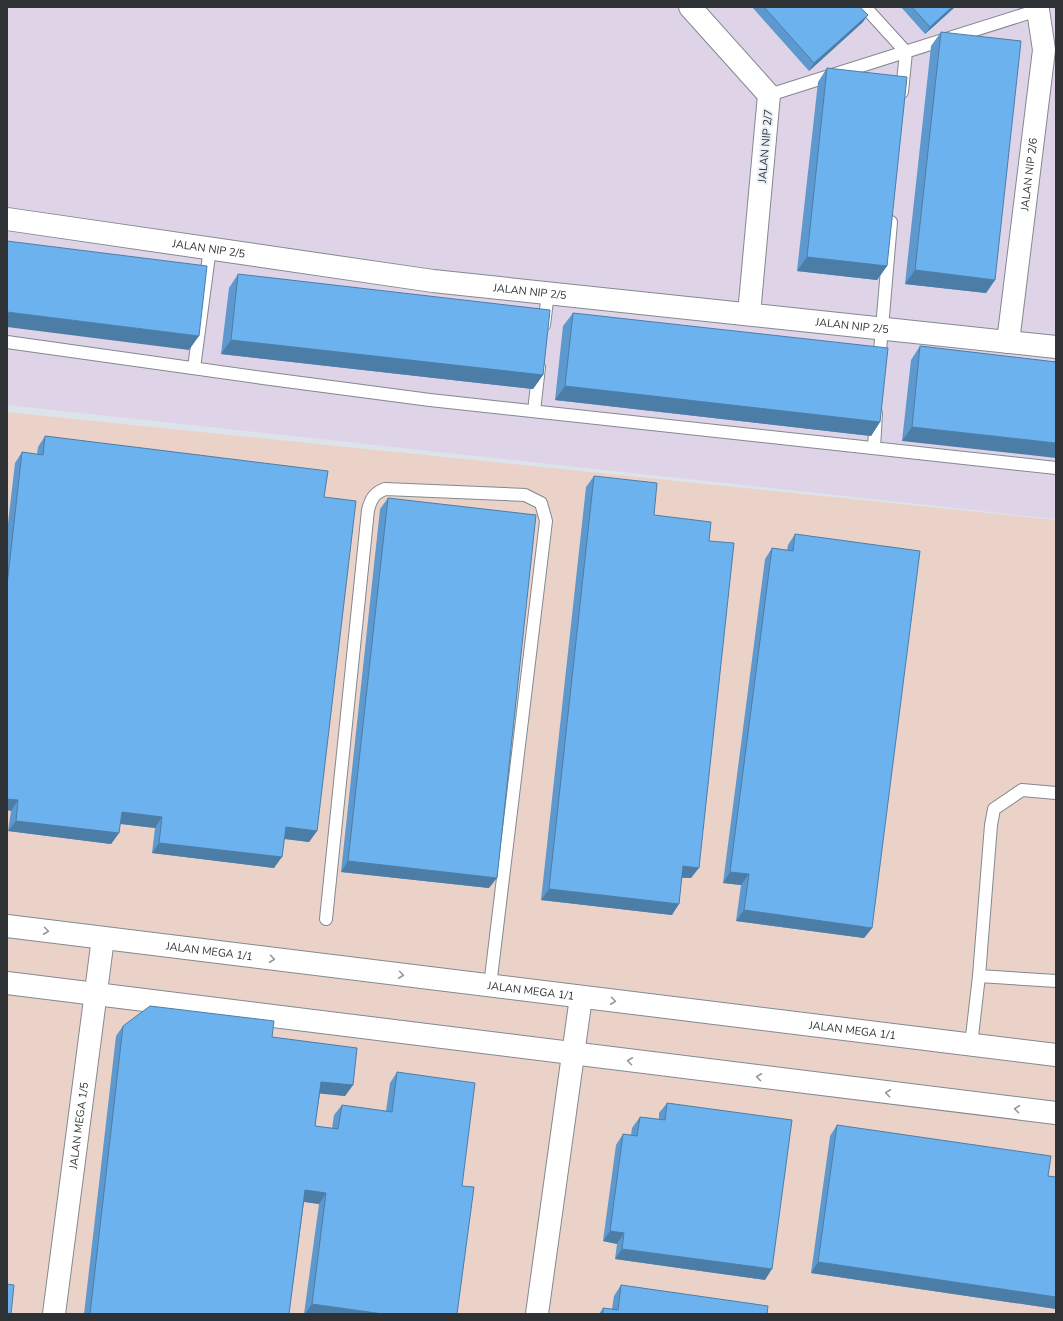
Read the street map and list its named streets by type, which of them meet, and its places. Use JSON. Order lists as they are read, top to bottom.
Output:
{
  "streets": {
    "street": [
      "JALAN NIP 2/7",
      "JALAN NIP 2/6",
      "JALAN NIP 2/5",
      "JALAN MEGA 1/1",
      "JALAN MEGA 1/5"
    ]
  },
  "crossings": [
    ["JALAN NIP 2/7", "JALAN NIP 2/5"],
    ["JALAN NIP 2/6", "JALAN NIP 2/5"],
    ["JALAN MEGA 1/1", "JALAN MEGA 1/5"]
  ]
}
